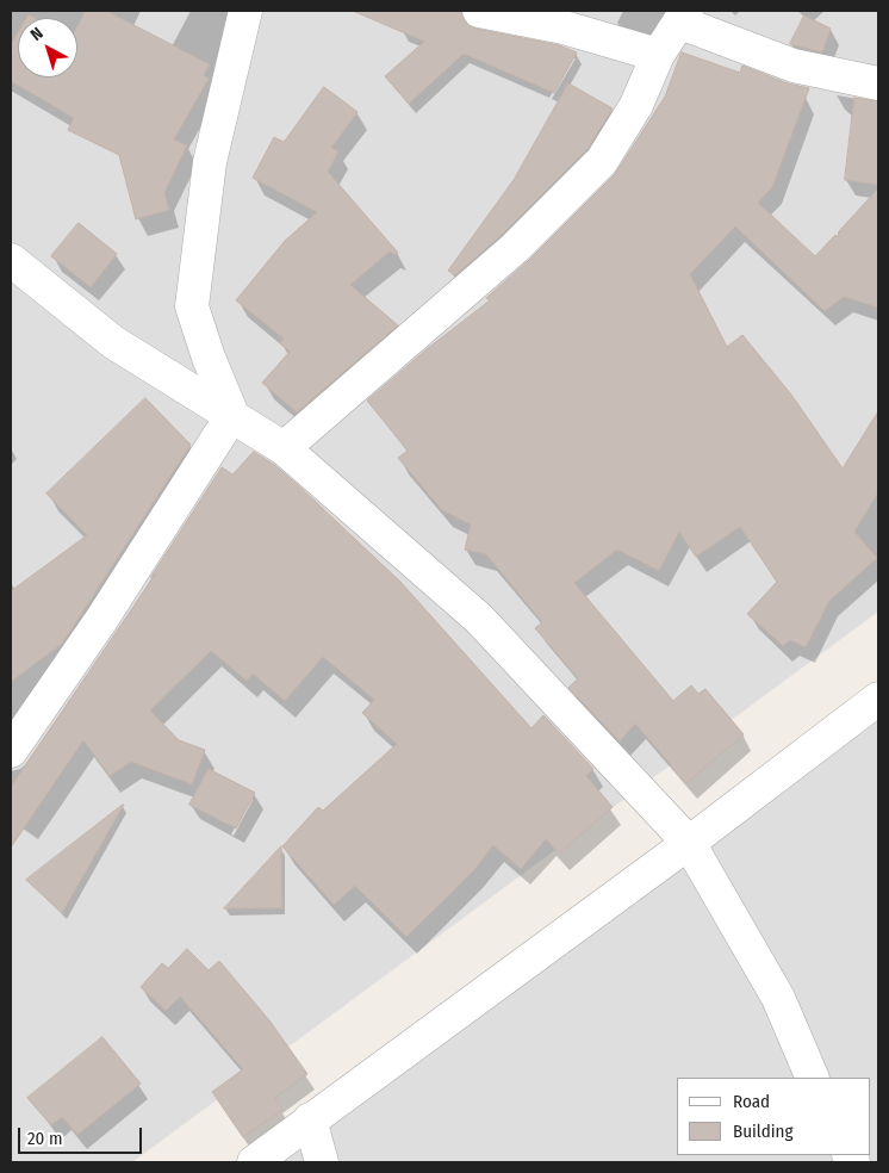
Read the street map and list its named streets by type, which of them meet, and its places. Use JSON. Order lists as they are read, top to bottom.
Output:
{
  "legend": ["Road", "Building"],
  "scale_bar": "20 m",
  "north": "top left"
}
